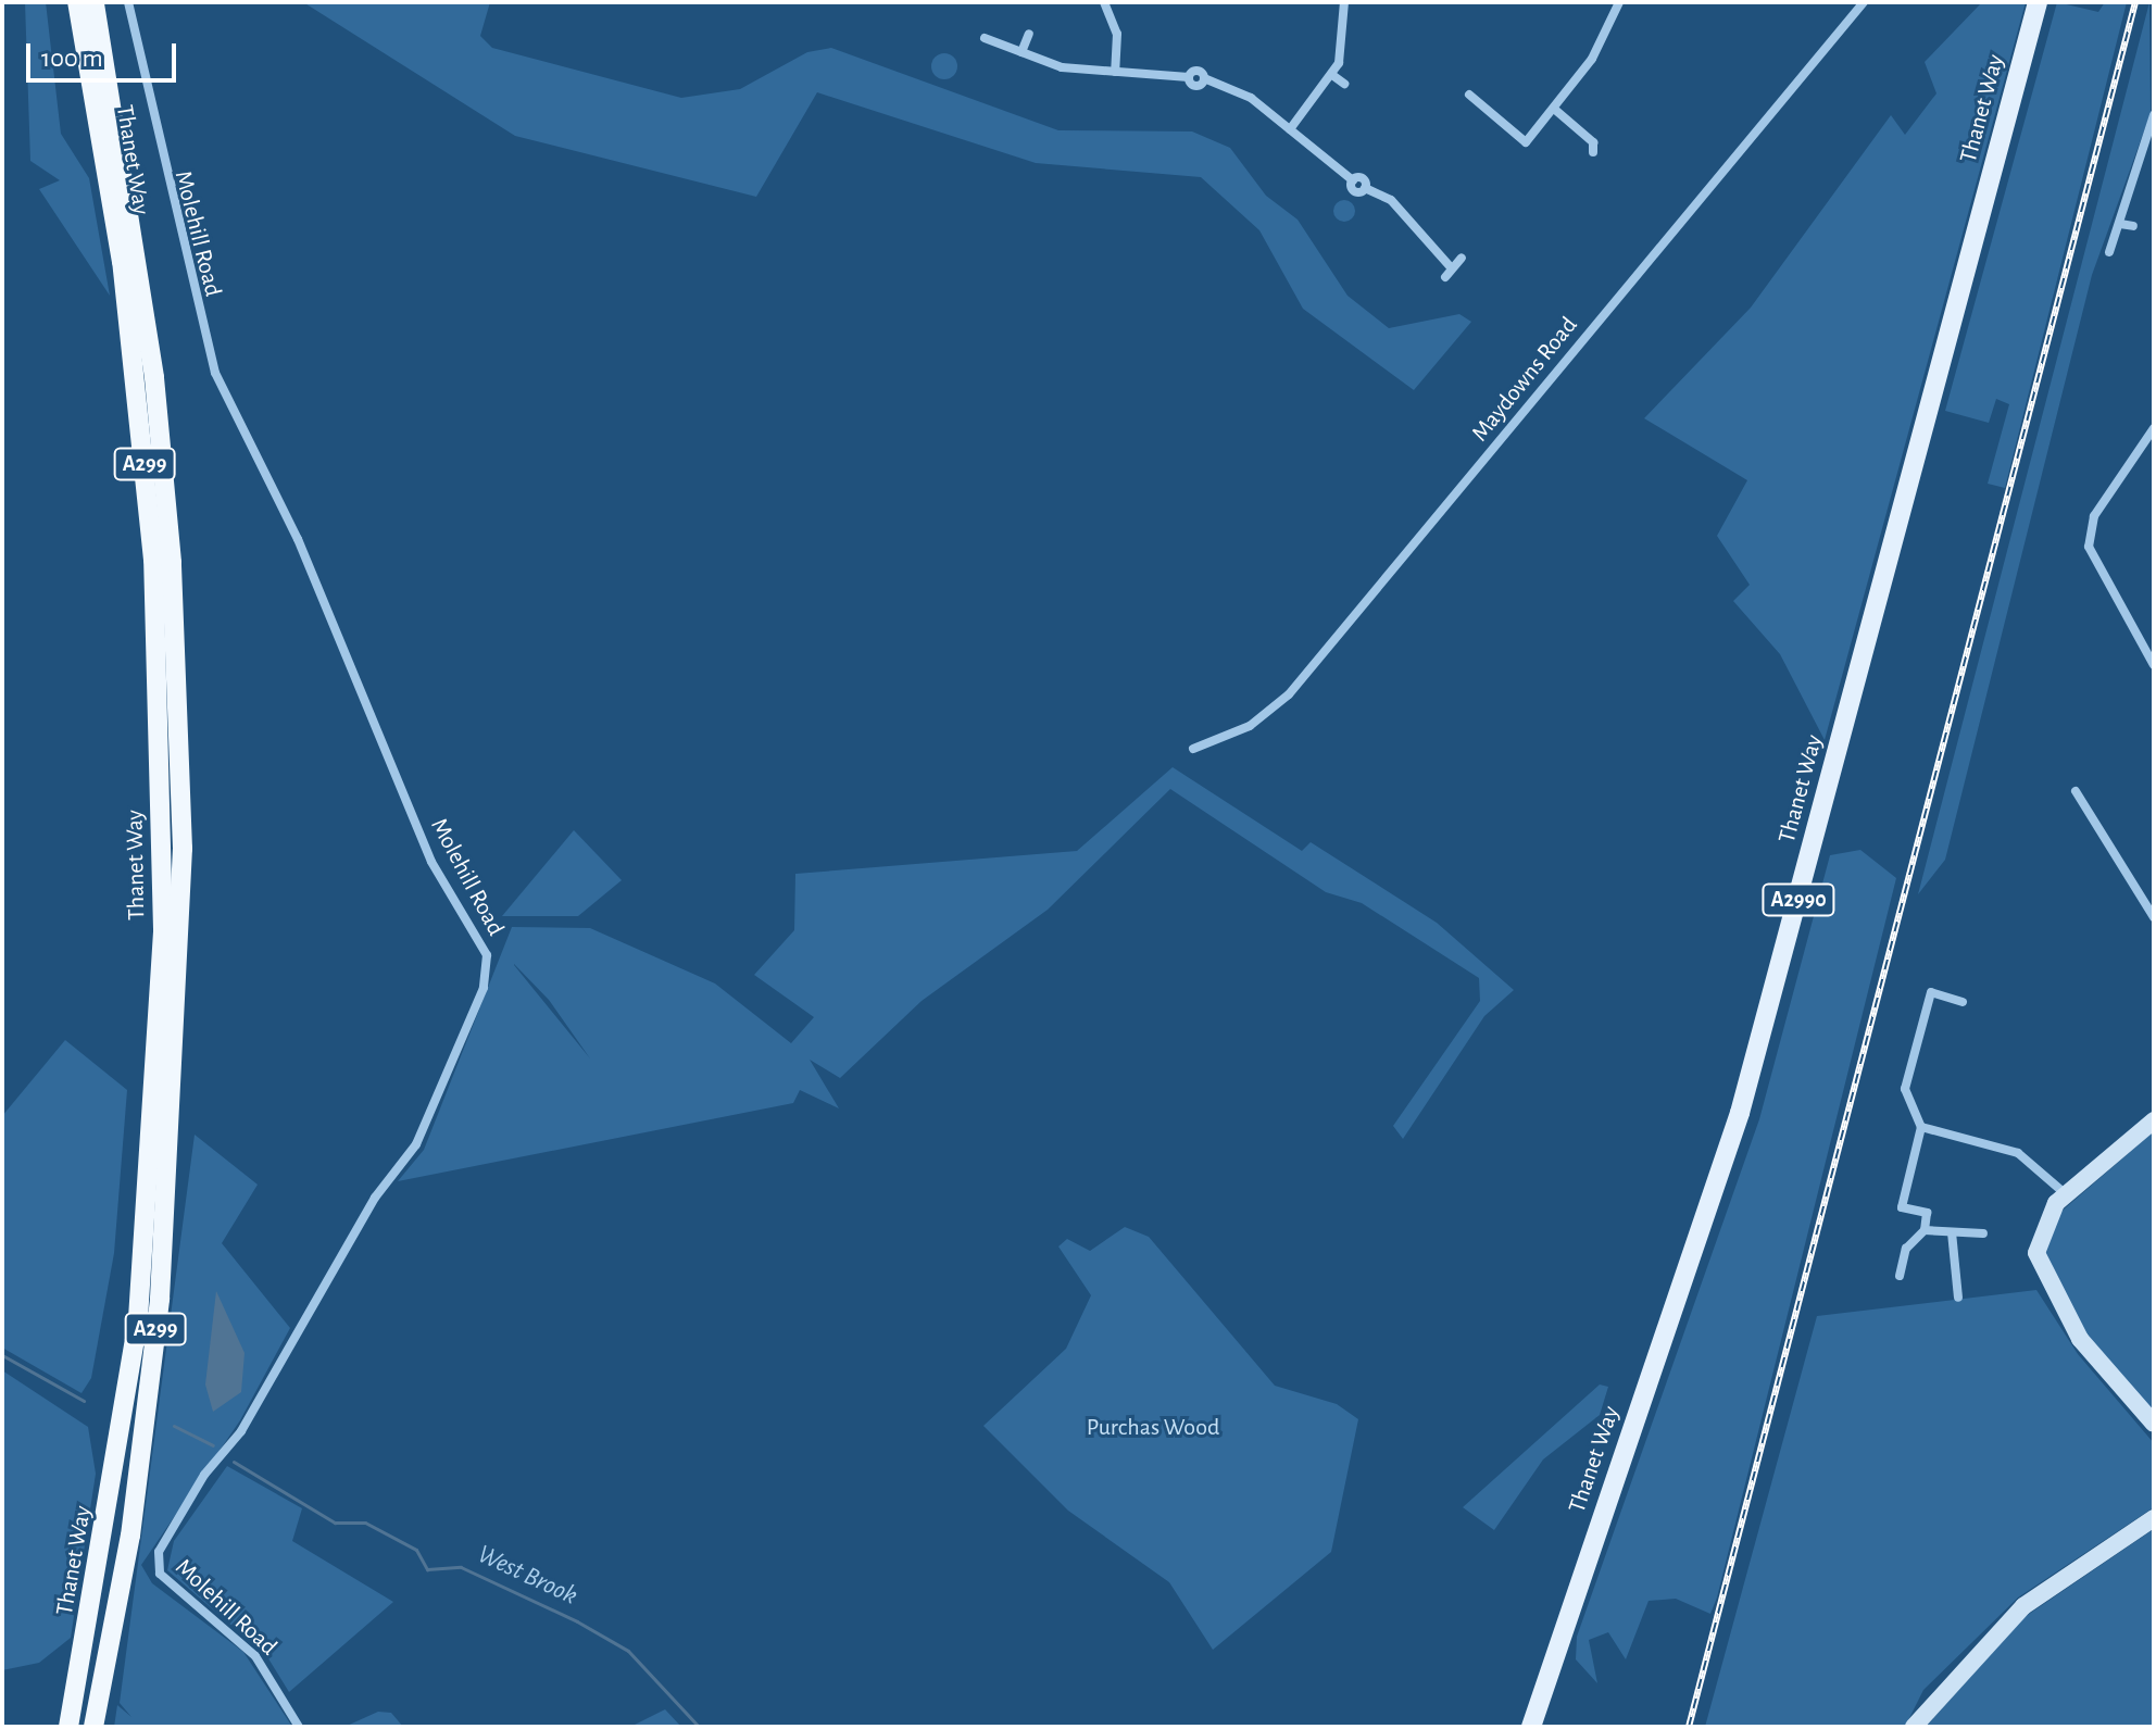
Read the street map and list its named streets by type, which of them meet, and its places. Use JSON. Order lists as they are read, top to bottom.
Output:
{
  "streets": {
    "highway": ["Thanet Way", "A299"],
    "main road": ["A2990"],
    "street": ["Molehill Road", "Maydowns Road"]
  },
  "water": ["West Brook"],
  "parks": ["Purchas Wood"],
  "scale_bar": "100 m"
}
